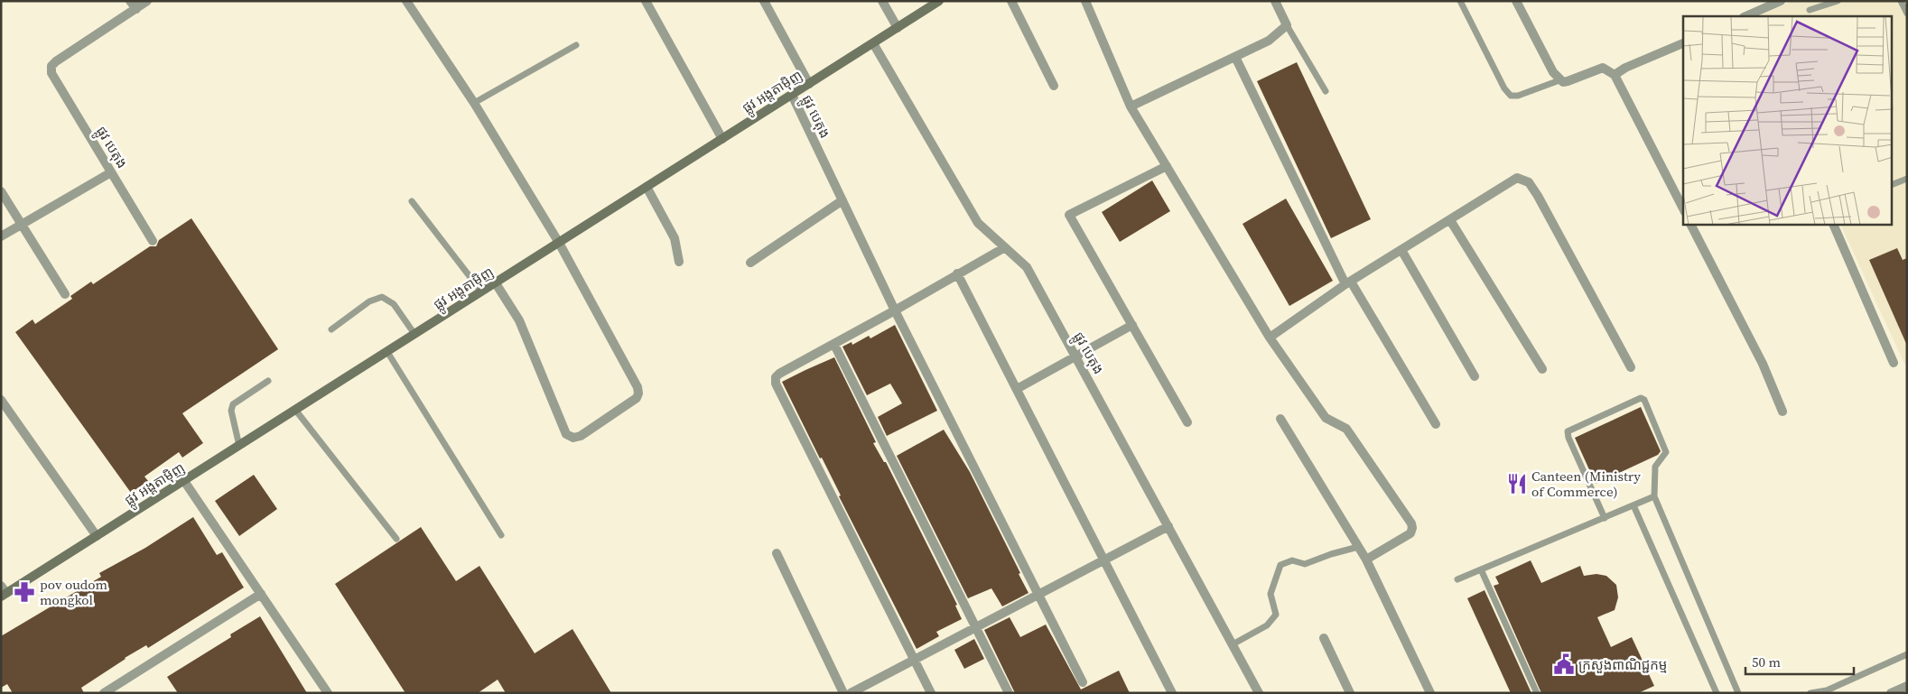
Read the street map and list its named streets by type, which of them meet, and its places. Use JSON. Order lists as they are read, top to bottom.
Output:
{
  "streets": {
    "street": ["ផ្លូវ អង្តតាម៉ិញ", "ផ្លូវ បេតុង"]
  },
  "crossings": [
    ["ផ្លូវ អង្តតាម៉ិញ", "ផ្លូវ បេតុង"]
  ],
  "places": {
    "restaurant": ["Canteen (Ministry of Commerce)"],
    "pharmacy": ["pov oudom mongkol"],
    "public building": ["ក្រសួងពាណិជ្ជកម្ម"]
  },
  "scale_bar": "50 m"
}
